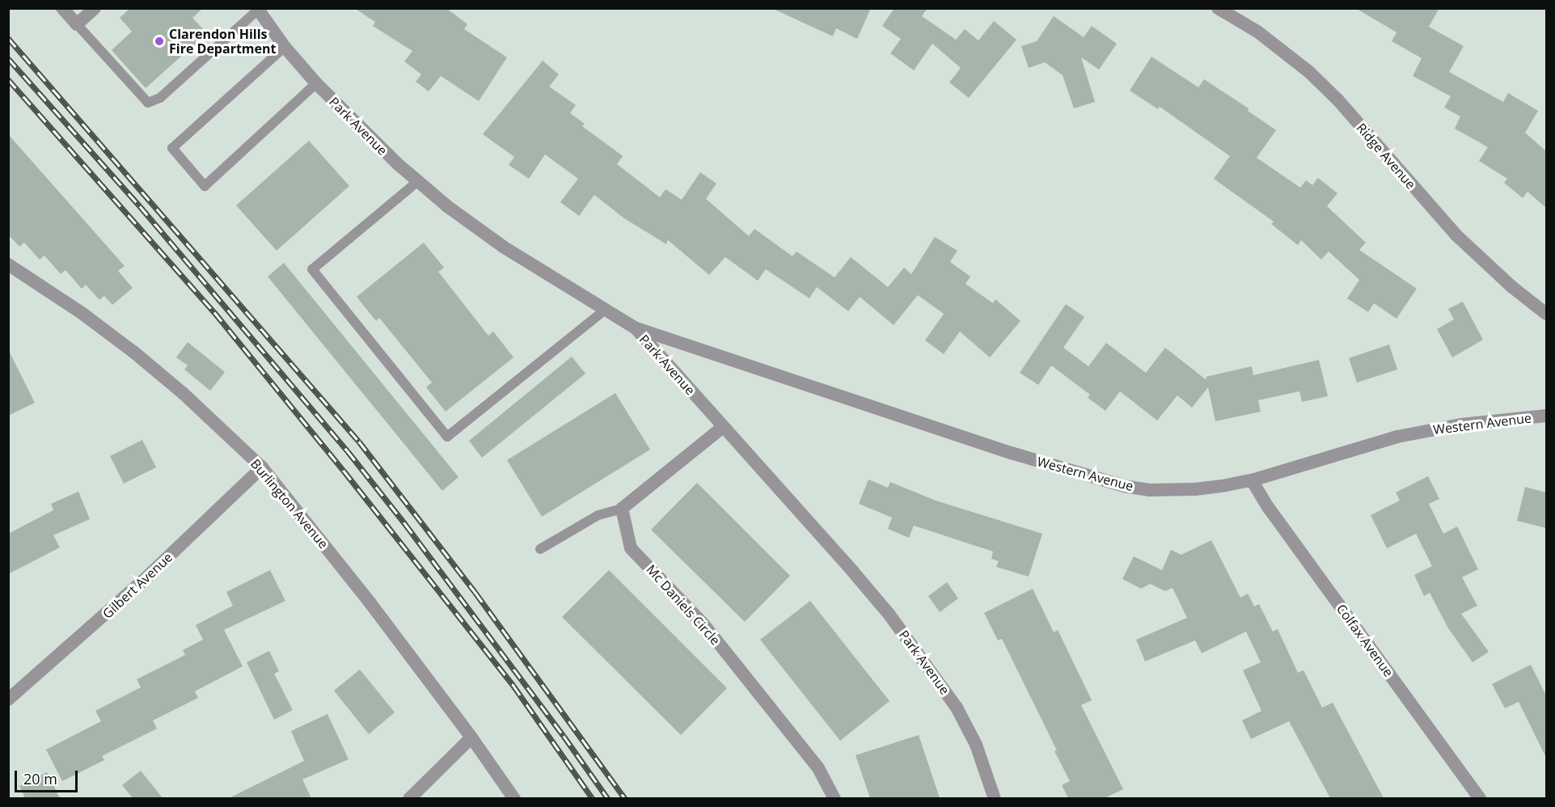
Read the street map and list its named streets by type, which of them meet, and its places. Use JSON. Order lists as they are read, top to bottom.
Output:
{
  "streets": {
    "street": [
      "Park Avenue",
      "Ridge Avenue",
      "Western Avenue",
      "Burlington Avenue",
      "Gilbert Avenue",
      "Mc Daniels Circle",
      "Colfax Avenue"
    ]
  },
  "crossings": [
    ["Park Avenue", "Western Avenue"],
    ["Western Avenue", "Colfax Avenue"],
    ["Burlington Avenue", "Gilbert Avenue"]
  ],
  "places": ["Clarendon Hills Fire Department"],
  "scale_bar": "20 m"
}
